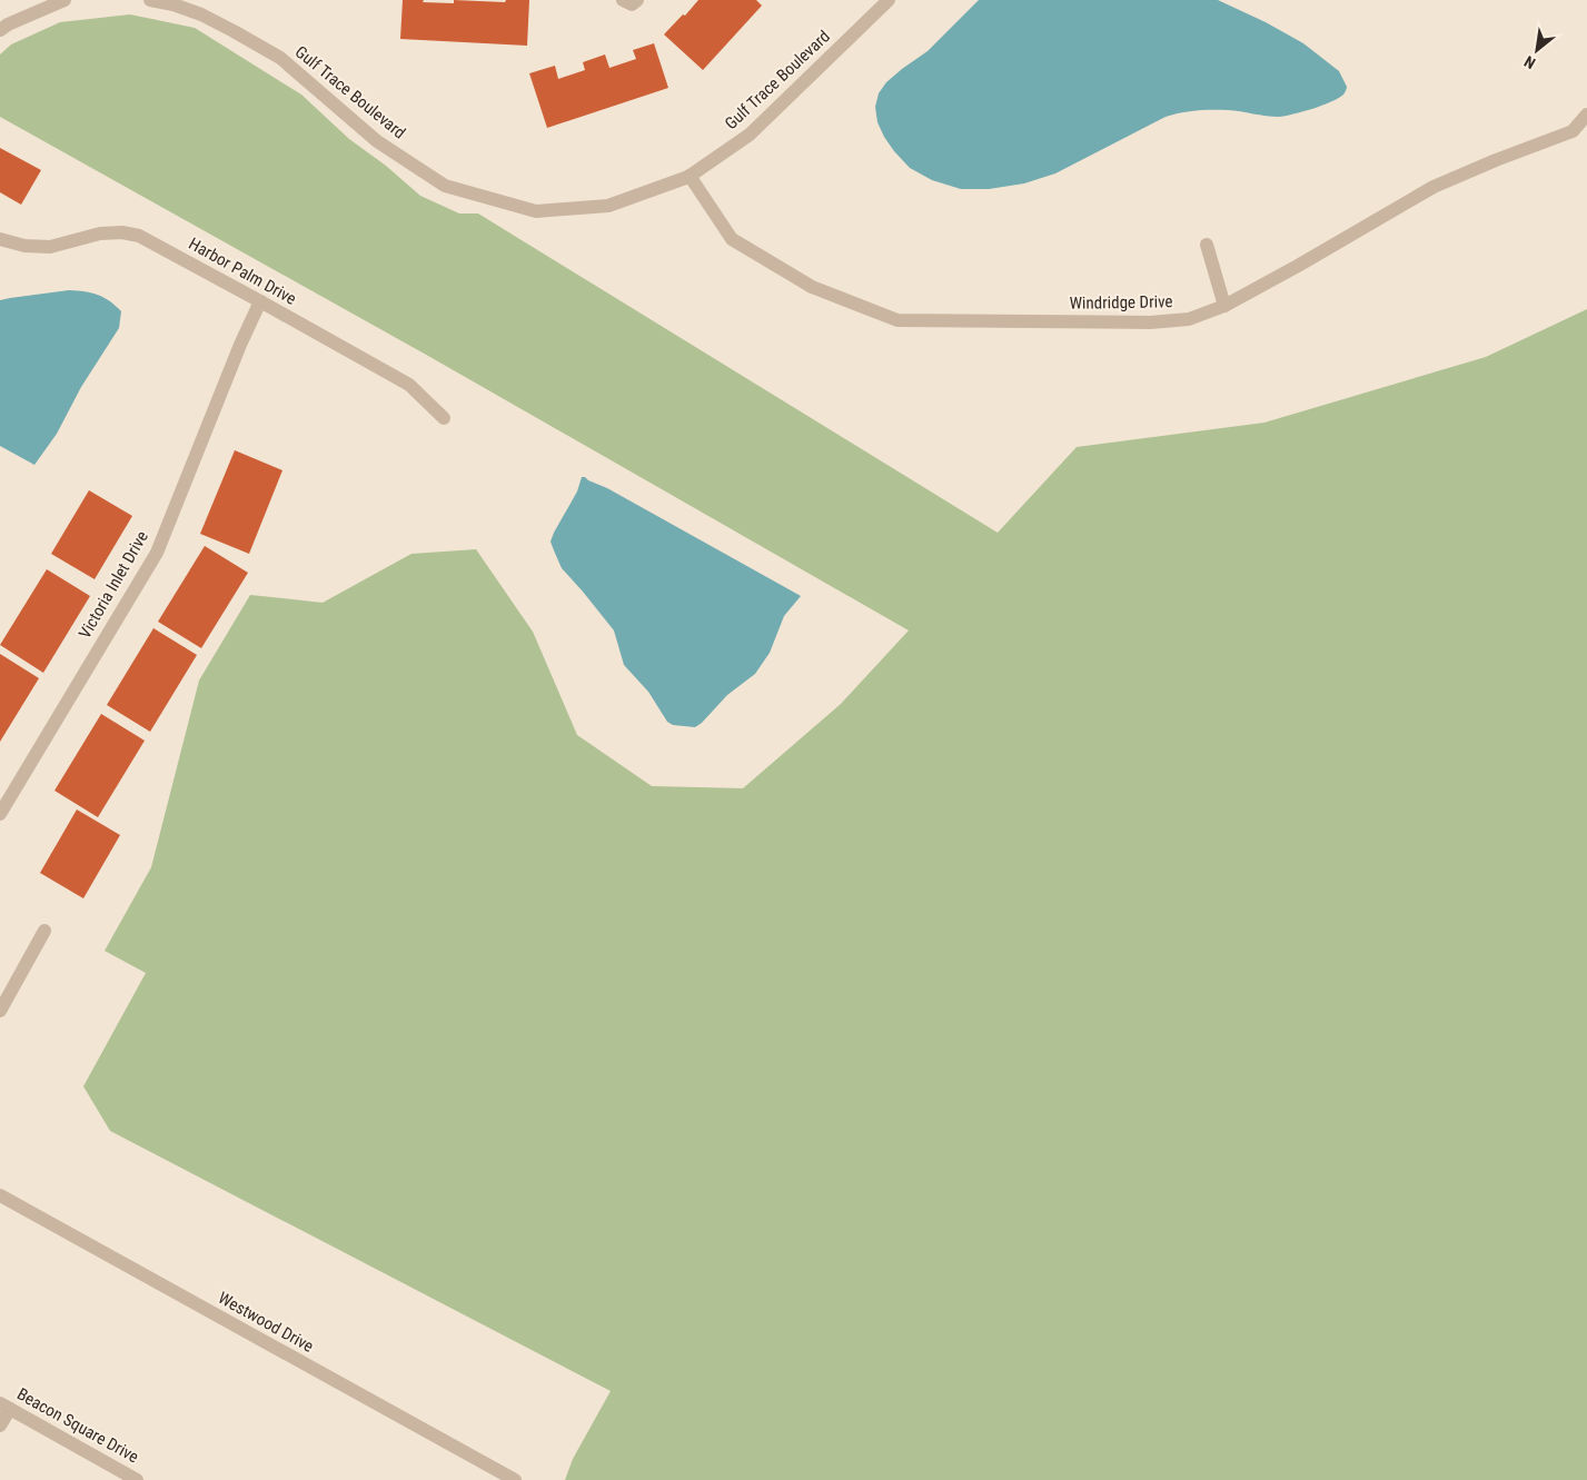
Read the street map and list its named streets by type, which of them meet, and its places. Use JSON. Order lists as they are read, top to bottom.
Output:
{
  "streets": {
    "street": [
      "Gulf Trace Boulevard",
      "Harbor Palm Drive",
      "Windridge Drive",
      "Victoria Inlet Drive",
      "Westwood Drive",
      "Beacon Square Drive"
    ]
  },
  "crossings": [
    ["Gulf Trace Boulevard", "Windridge Drive"],
    ["Harbor Palm Drive", "Victoria Inlet Drive"]
  ],
  "north": "bottom left"
}
